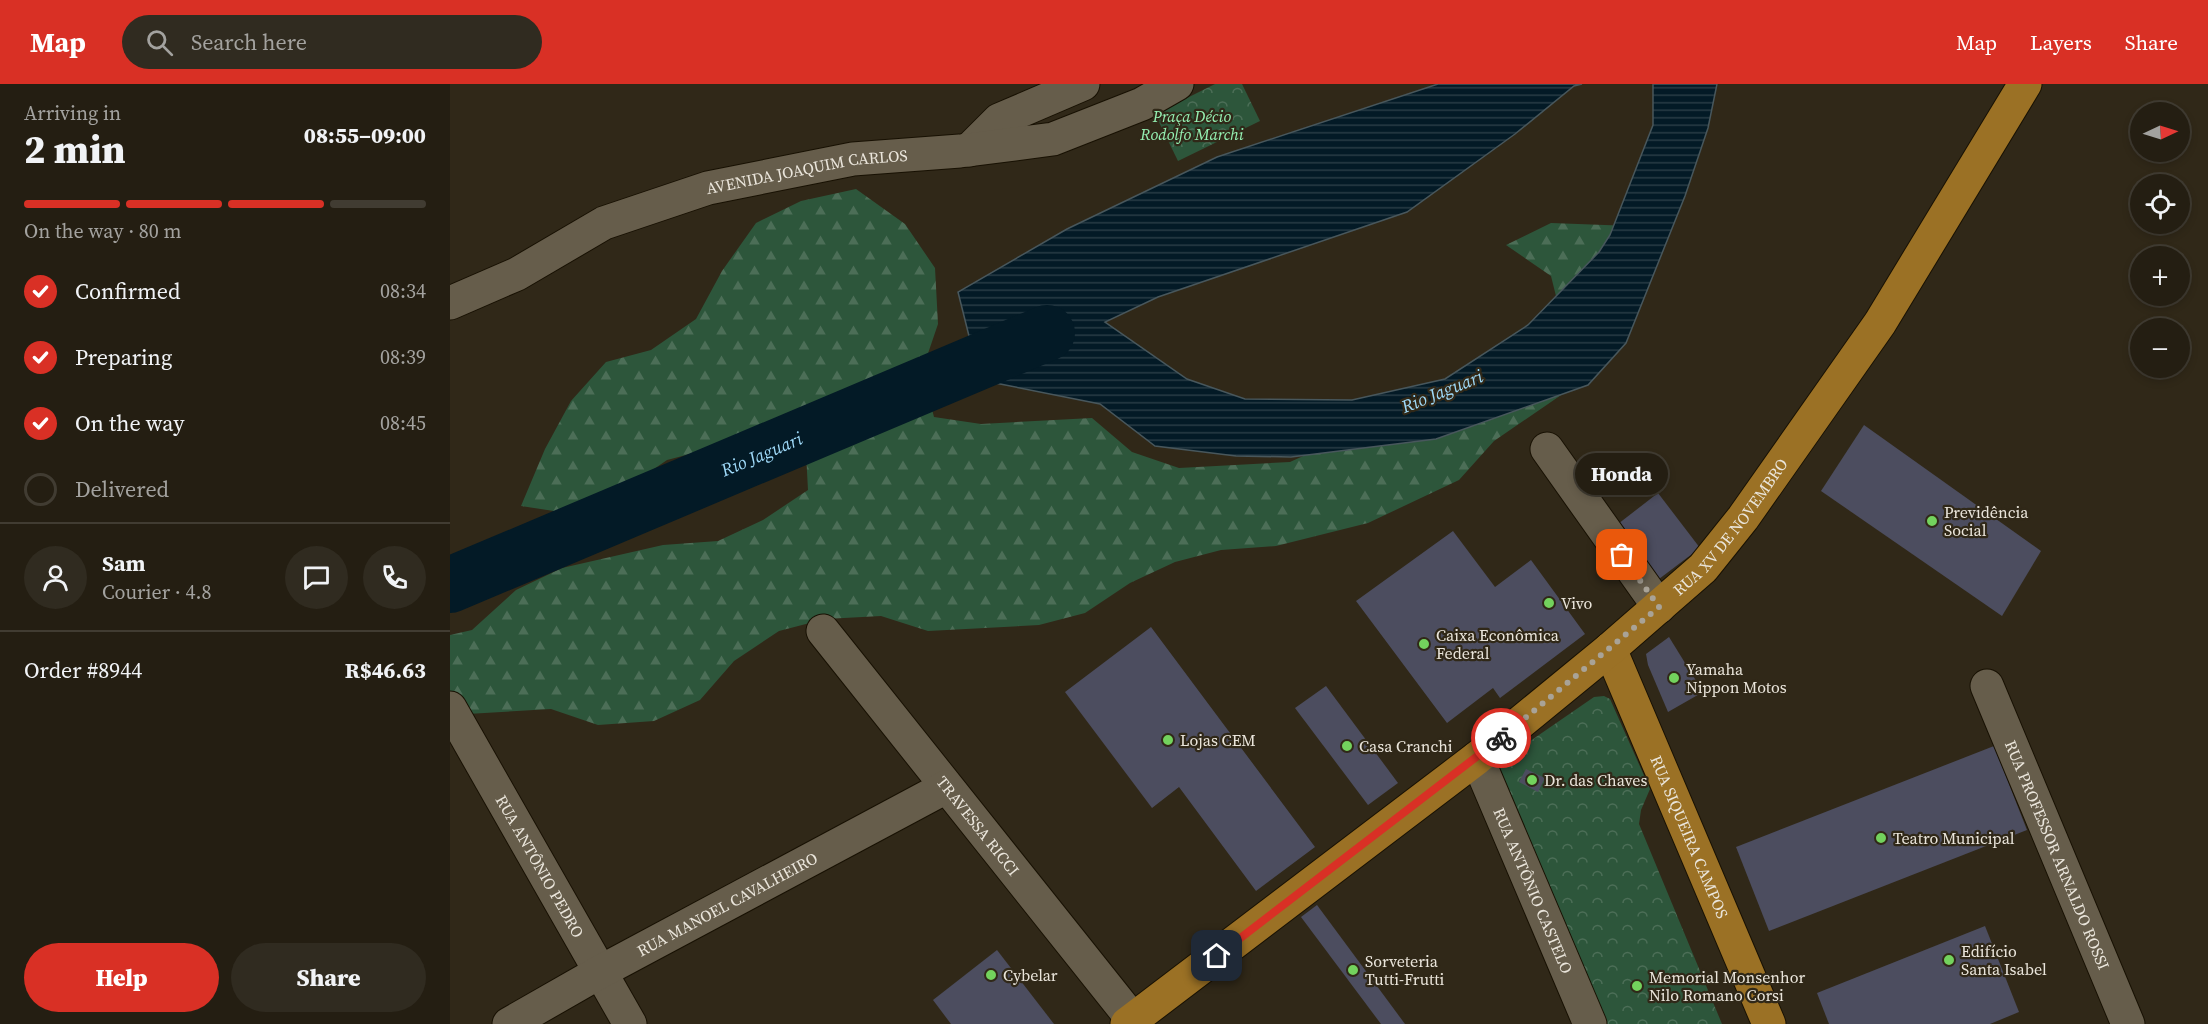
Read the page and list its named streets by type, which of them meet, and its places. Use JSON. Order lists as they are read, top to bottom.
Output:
{
  "streets": {
    "main road": ["RUA XV DE NOVEMBRO", "RUA SIQUEIRA CAMPOS"],
    "street": [
      "AVENIDA JOAQUIM CARLOS",
      "TRAVESSA RICCI",
      "RUA PROFESSOR ARNALDO ROSSI",
      "RUA ANTÔNIO PEDRO",
      "RUA ANTÔNIO CASTELO",
      "RUA MANOEL CAVALHEIRO"
    ]
  },
  "crossings": [
    ["RUA XV DE NOVEMBRO", "TRAVESSA RICCI"],
    ["RUA XV DE NOVEMBRO", "RUA SIQUEIRA CAMPOS"],
    ["RUA XV DE NOVEMBRO", "RUA ANTÔNIO CASTELO"],
    ["TRAVESSA RICCI", "RUA MANOEL CAVALHEIRO"],
    ["RUA ANTÔNIO PEDRO", "RUA MANOEL CAVALHEIRO"]
  ],
  "water": ["Rio Jaguari"],
  "parks": ["Praça Décio Rodolfo Marchi"],
  "places": [
    "Previdência Social",
    "Honda",
    "Vivo",
    "Caixa Econômica Federal",
    "Yamaha Nippon Motos",
    "Lojas CEM",
    "Casa Cranchi",
    "Dr. das Chaves",
    "Teatro Municipal",
    "Edifício Santa Isabel",
    "Sorveteria Tutti-Frutti",
    "Cybelar",
    "Memorial Monsenhor Nilo Romano Corsi"
  ],
  "north": "right",
  "page": {
    "header": "Map",
    "search": "Search here",
    "nav": ["Map", "Layers", "Share"],
    "heading": ["2 min", "Arriving in", "08:55–09:00"],
    "panel": [
      "Sam",
      "Courier · 4.8",
      "Order #8944",
      "R$46.63"
    ],
    "map_buttons": ["+", "−"],
    "bar": "On the way · 80 m",
    "list": [
      ["Confirmed", "08:34"],
      ["Preparing", "08:39"],
      ["On the way", "08:45"],
      "Delivered"
    ],
    "bubble": "Honda",
    "buttons": ["Help", "Share"]
  }
}
